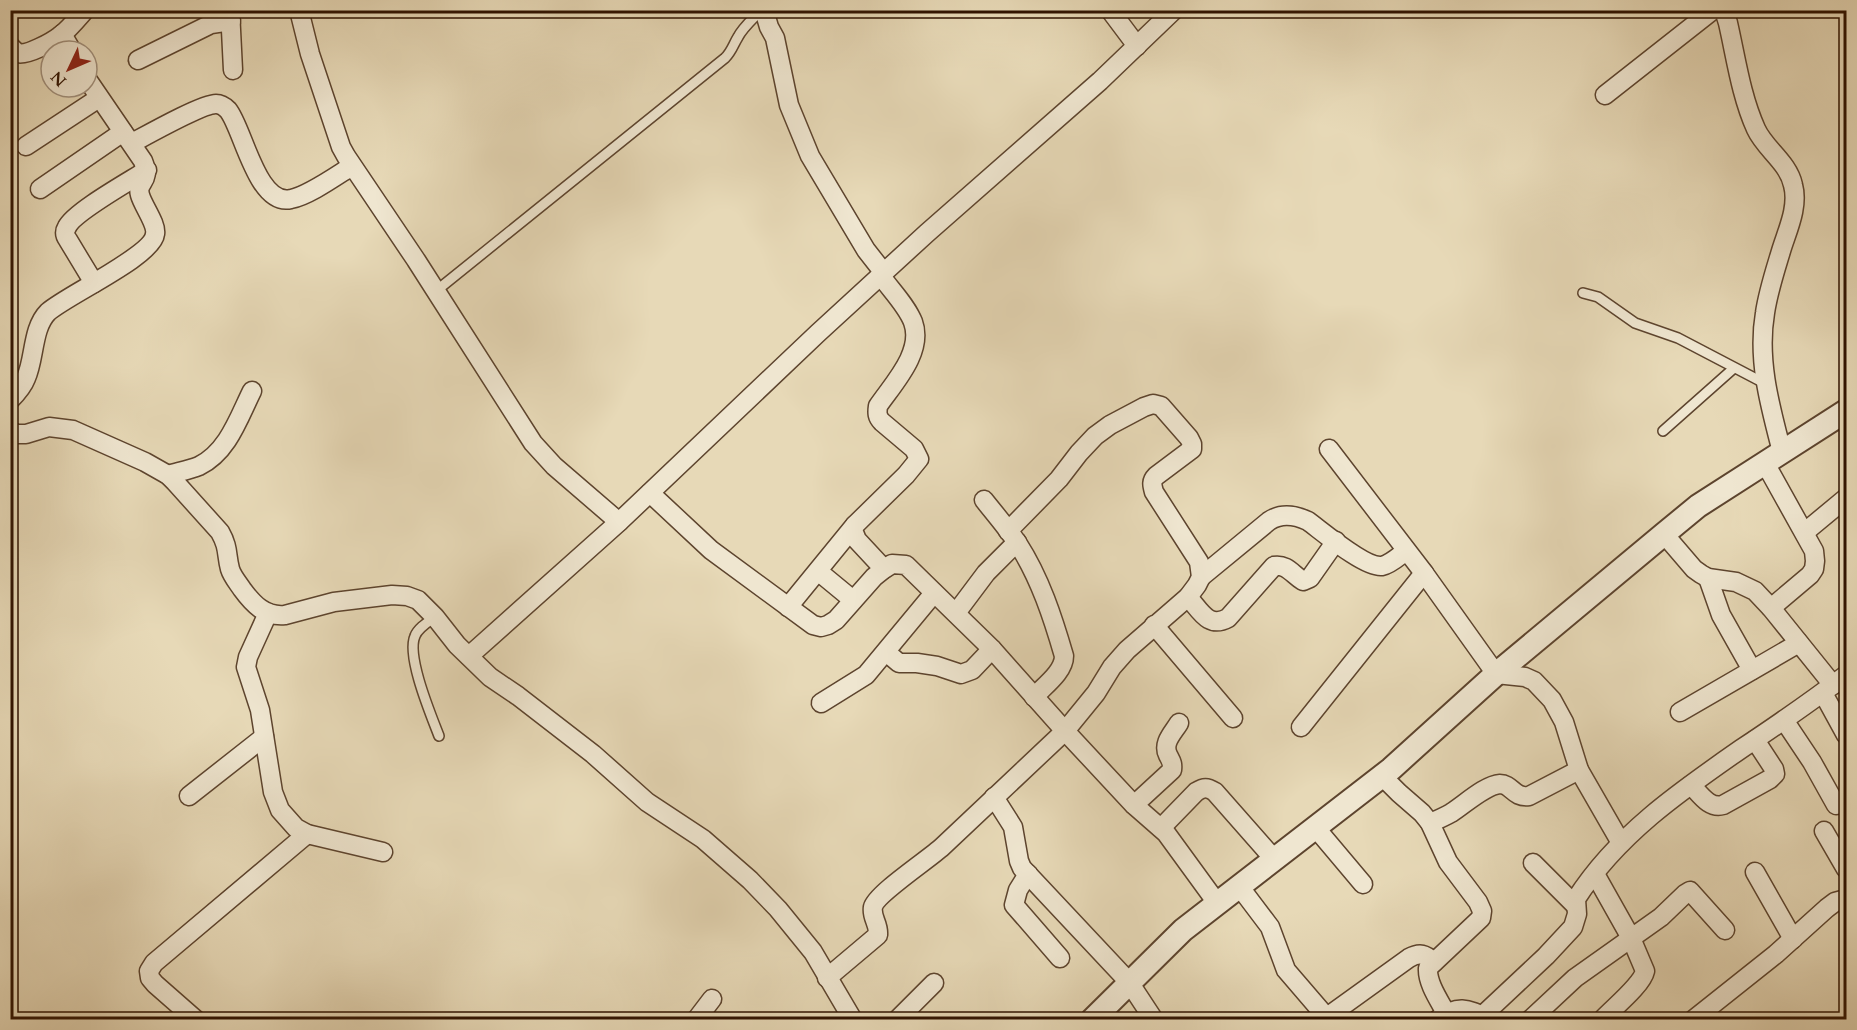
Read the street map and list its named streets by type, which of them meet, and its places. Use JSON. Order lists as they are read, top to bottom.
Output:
{
  "north": "bottom left"
}
